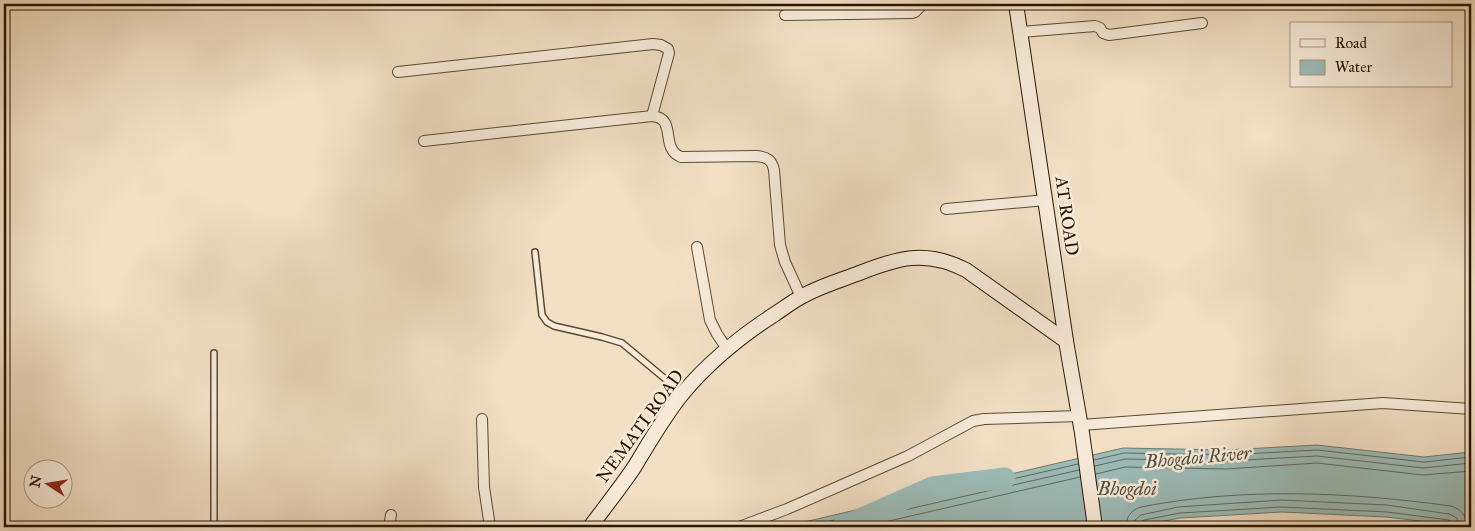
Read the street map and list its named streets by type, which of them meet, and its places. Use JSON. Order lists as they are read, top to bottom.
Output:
{
  "streets": {
    "street": ["AT ROAD", "NEMATI ROAD"]
  },
  "crossings": [
    ["AT ROAD", "NEMATI ROAD"]
  ],
  "water": ["Bhogdoi River", "Bhogdoi"],
  "legend": ["Road", "Water"],
  "north": "left"
}
